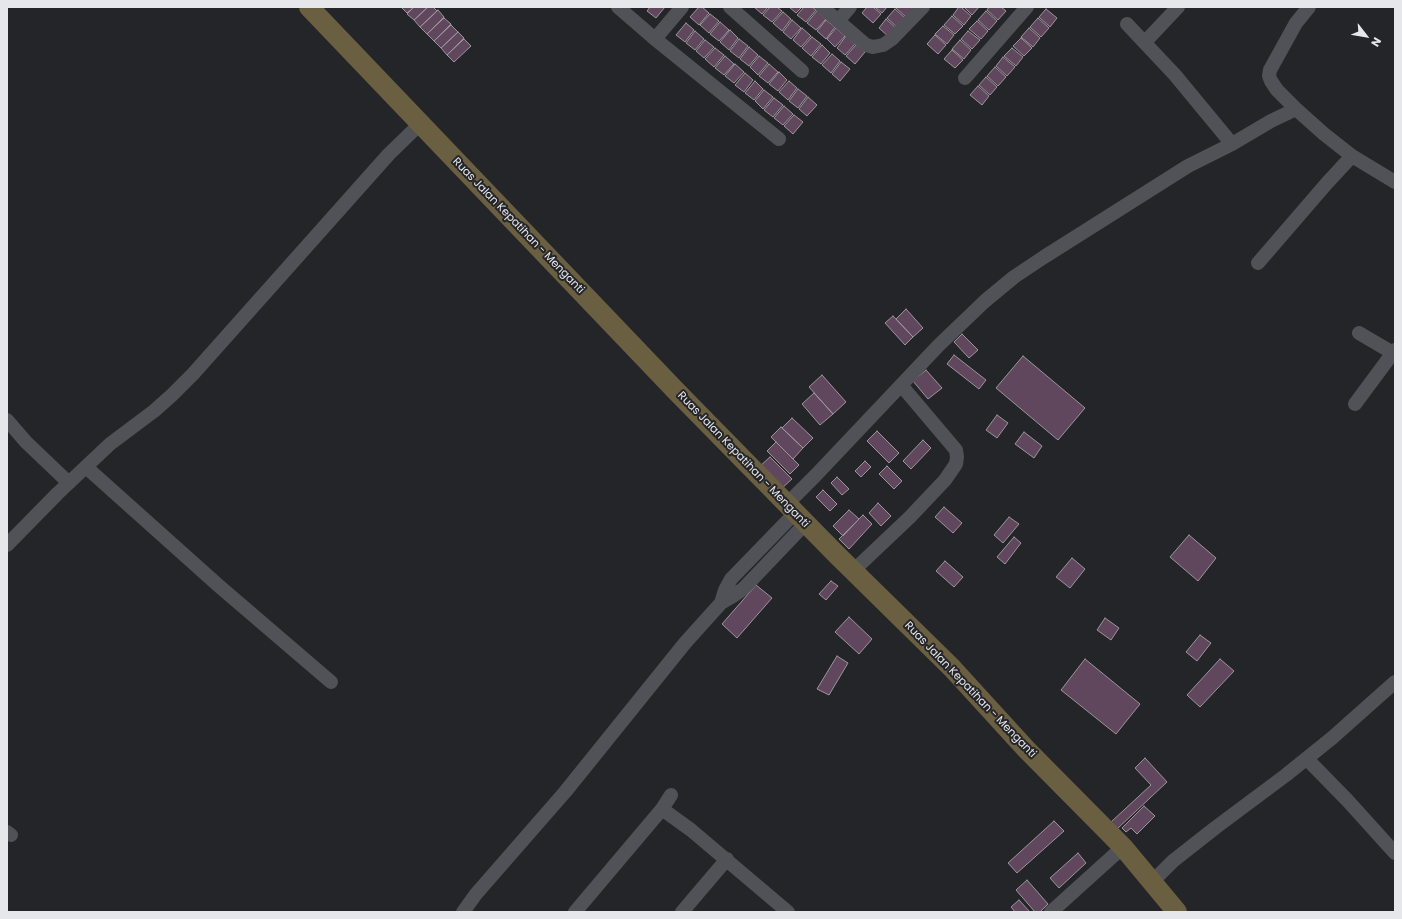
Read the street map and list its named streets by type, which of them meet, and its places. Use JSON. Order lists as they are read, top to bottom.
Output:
{
  "streets": {
    "main road": ["Ruas Jalan Kepatihan - Menganti"]
  },
  "north": "bottom right"
}
